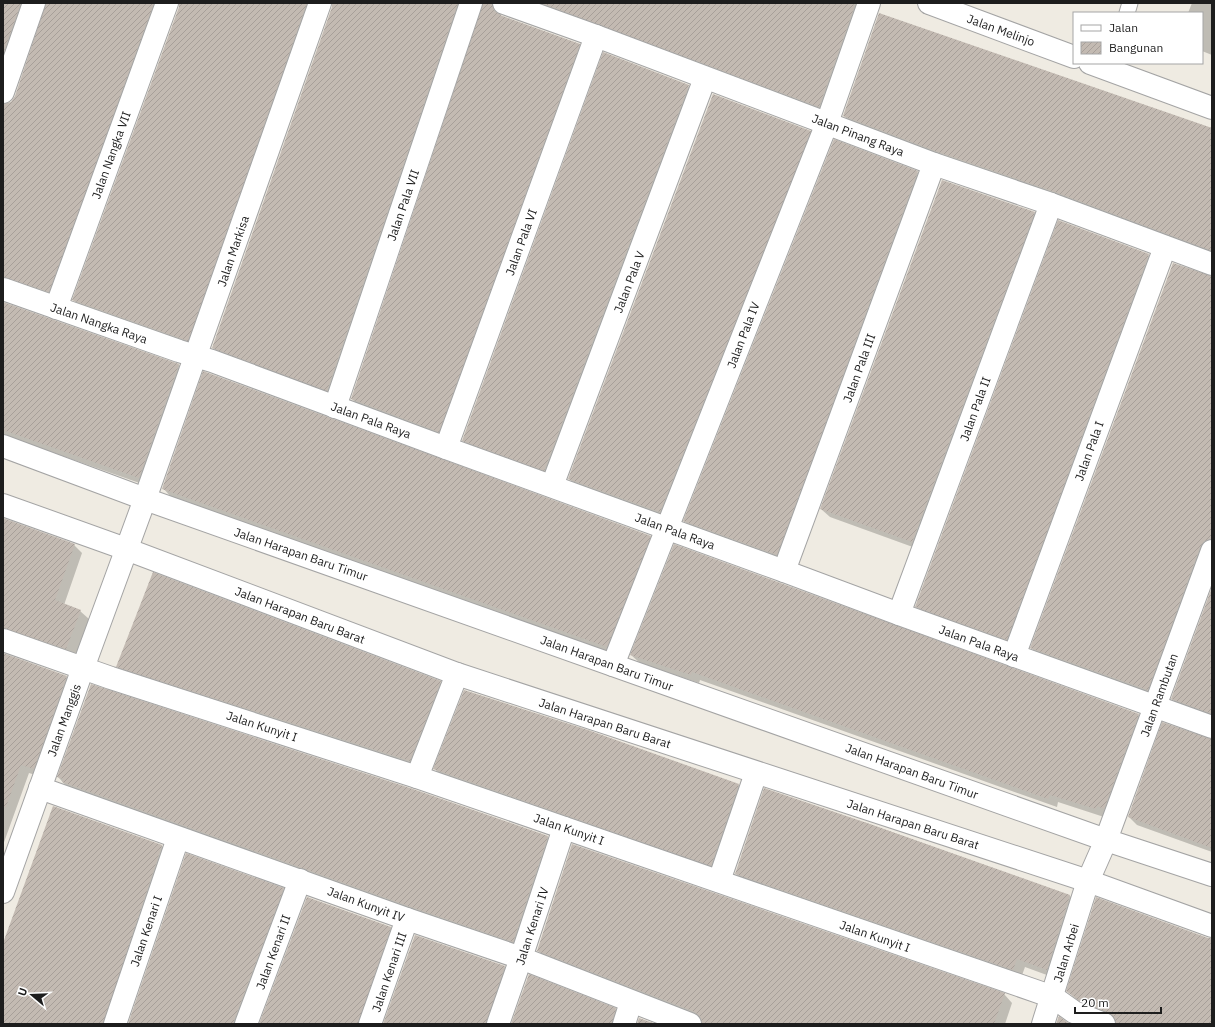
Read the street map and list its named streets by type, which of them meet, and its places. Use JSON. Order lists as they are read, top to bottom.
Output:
{
  "streets": {
    "street": [
      "Jalan Melinjo",
      "Jalan Pinang Raya",
      "Jalan Nangka VII",
      "Jalan Pala VII",
      "Jalan Pala VI",
      "Jalan Markisa",
      "Jalan Pala V",
      "Jalan Nangka Raya",
      "Jalan Pala IV",
      "Jalan Pala III",
      "Jalan Pala II",
      "Jalan Pala Raya",
      "Jalan Pala I",
      "Jalan Harapan Baru Timur",
      "Jalan Harapan Baru Barat",
      "Jalan Rambutan",
      "Jalan Manggis",
      "Jalan Kunyit I",
      "Jalan Kunyit IV",
      "Jalan Kenari IV",
      "Jalan Kenari I",
      "Jalan Kenari II",
      "Jalan Arbei",
      "Jalan Kenari III"
    ]
  },
  "crossings": [
    ["Jalan Pinang Raya", "Jalan Pala VI"],
    ["Jalan Pinang Raya", "Jalan Pala V"],
    ["Jalan Pinang Raya", "Jalan Pala IV"],
    ["Jalan Pinang Raya", "Jalan Pala III"],
    ["Jalan Pinang Raya", "Jalan Pala II"],
    ["Jalan Pinang Raya", "Jalan Pala I"],
    ["Jalan Nangka VII", "Jalan Nangka Raya"],
    ["Jalan Pala VII", "Jalan Pala Raya"],
    ["Jalan Pala VI", "Jalan Pala Raya"],
    ["Jalan Markisa", "Jalan Nangka Raya"],
    ["Jalan Markisa", "Jalan Pala Raya"],
    ["Jalan Markisa", "Jalan Harapan Baru Timur"],
    ["Jalan Markisa", "Jalan Manggis"],
    ["Jalan Pala V", "Jalan Pala Raya"],
    ["Jalan Nangka Raya", "Jalan Pala Raya"],
    ["Jalan Pala IV", "Jalan Pala Raya"],
    ["Jalan Pala IV", "Jalan Harapan Baru Timur"],
    ["Jalan Pala III", "Jalan Pala Raya"],
    ["Jalan Pala II", "Jalan Pala Raya"],
    ["Jalan Pala Raya", "Jalan Pala I"],
    ["Jalan Pala Raya", "Jalan Rambutan"],
    ["Jalan Harapan Baru Timur", "Jalan Rambutan"],
    ["Jalan Harapan Baru Timur", "Jalan Manggis"],
    ["Jalan Harapan Baru Barat", "Jalan Rambutan"],
    ["Jalan Harapan Baru Barat", "Jalan Manggis"],
    ["Jalan Harapan Baru Barat", "Jalan Arbei"],
    ["Jalan Rambutan", "Jalan Arbei"],
    ["Jalan Manggis", "Jalan Kunyit I"],
    ["Jalan Manggis", "Jalan Kunyit IV"],
    ["Jalan Kunyit I", "Jalan Kenari IV"],
    ["Jalan Kunyit I", "Jalan Arbei"],
    ["Jalan Kunyit IV", "Jalan Kenari IV"],
    ["Jalan Kunyit IV", "Jalan Kenari I"],
    ["Jalan Kunyit IV", "Jalan Kenari II"],
    ["Jalan Kunyit IV", "Jalan Kenari III"]
  ],
  "legend": ["Jalan", "Bangunan"],
  "scale_bar": "20 m",
  "north": "left"
}
